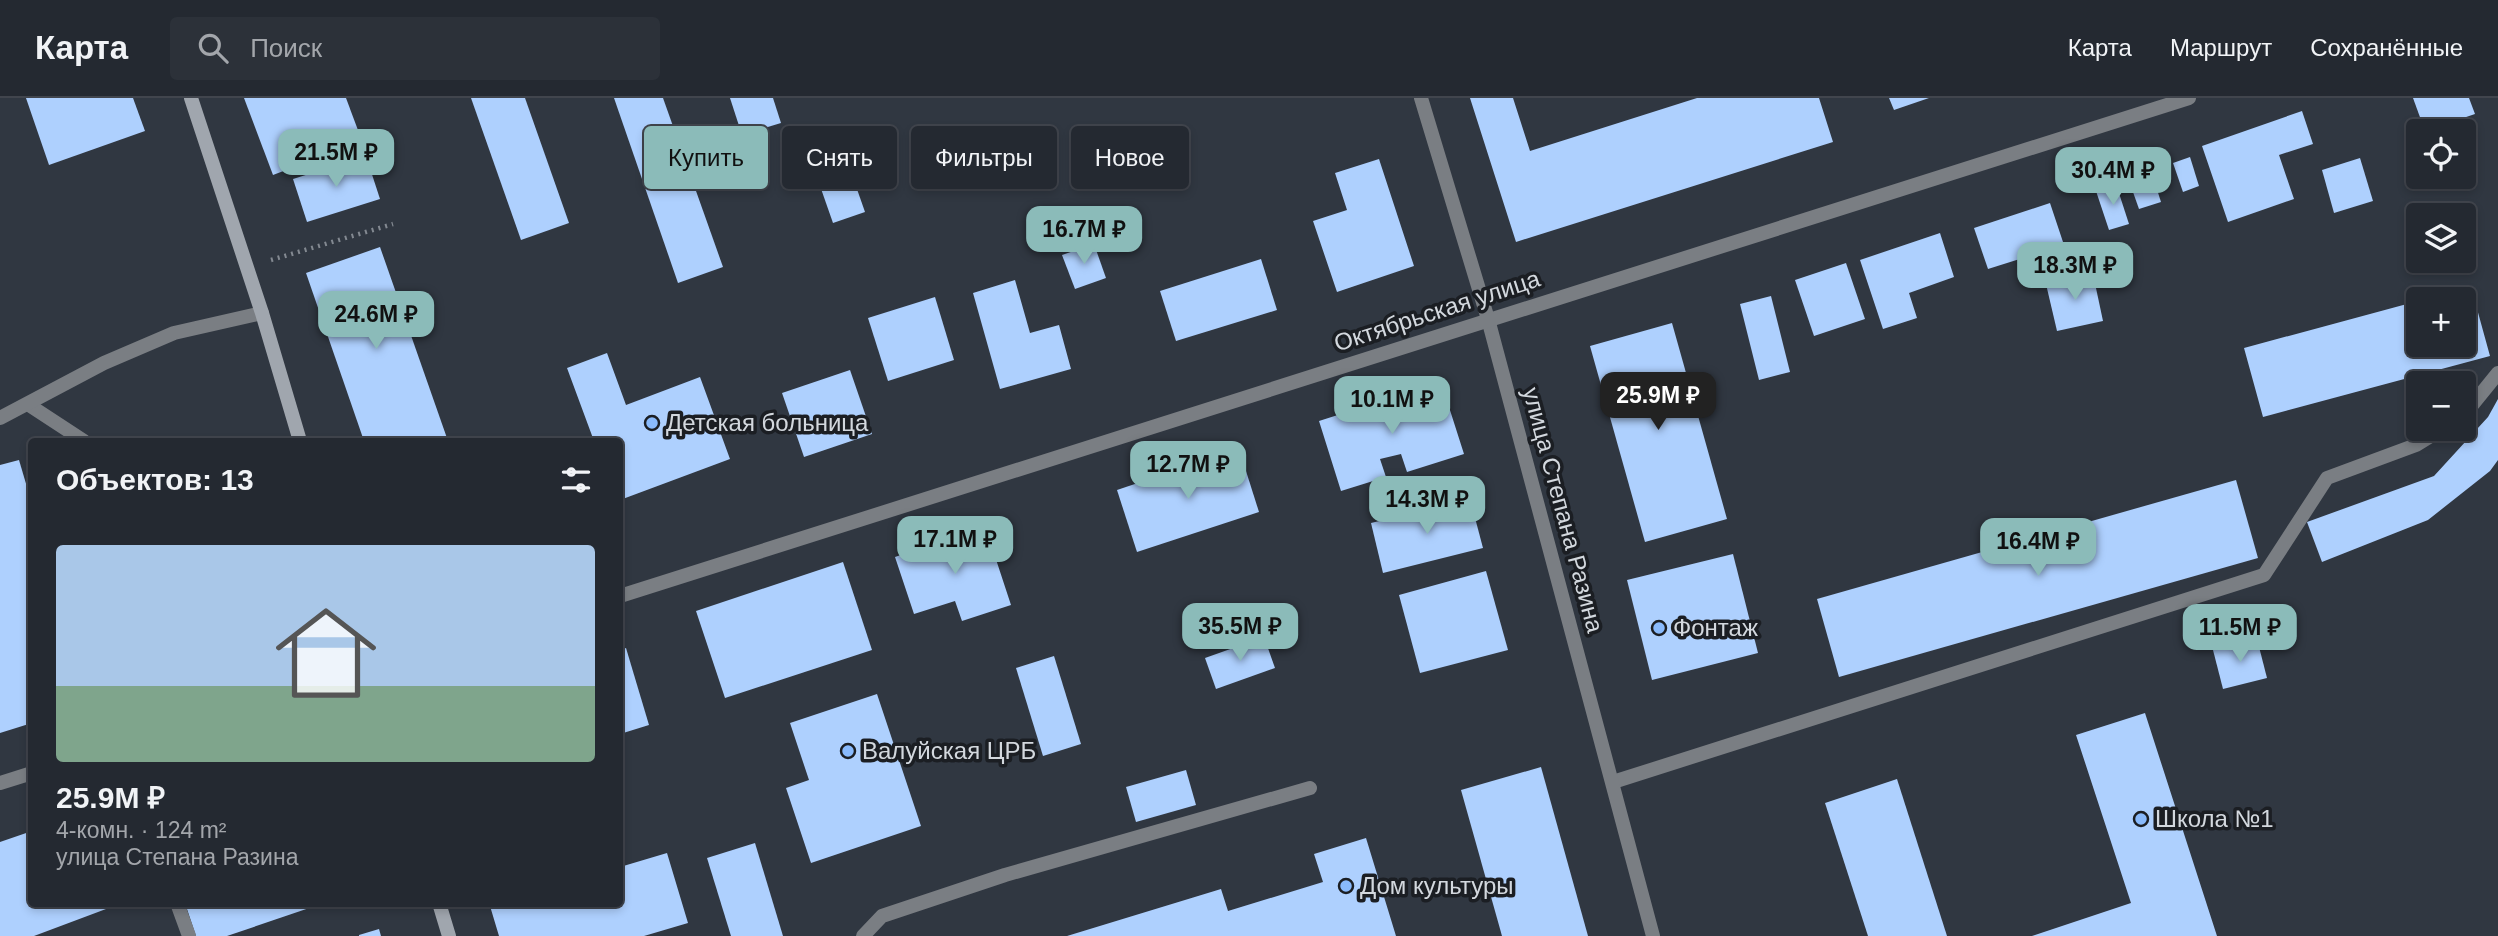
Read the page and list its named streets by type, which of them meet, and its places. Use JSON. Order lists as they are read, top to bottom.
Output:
{
  "streets": {
    "street": ["Октябрьская улица", "улица Степана Разина"]
  },
  "crossings": [
    ["Октябрьская улица", "улица Степана Разина"]
  ],
  "places": [
    "Детская больница",
    "Фонтаж",
    "Валуйская ЦРБ",
    "Школа №1",
    "Дом культуры"
  ],
  "page": {
    "header": "Карта",
    "search": "Поиск",
    "nav": ["Карта", "Маршрут", "Сохранённые"],
    "map_buttons": ["+", "−"],
    "chip": [
      "Купить",
      "Снять",
      "Фильтры",
      "Новое"
    ],
    "price": [
      "21.5M ₽",
      "30.4M ₽",
      "16.7M ₽",
      "18.3M ₽",
      "24.6M ₽",
      "25.9M ₽",
      "10.1M ₽",
      "12.7M ₽",
      "14.3M ₽",
      "17.1M ₽",
      "16.4M ₽",
      "35.5M ₽",
      "11.5M ₽"
    ],
    "heading": "Объектов: 13",
    "list": [
      {
        "name": "25.9M ₽",
        "note": "4-комн. · 124 m² · улица Степана Разина"
      }
    ]
  }
}
